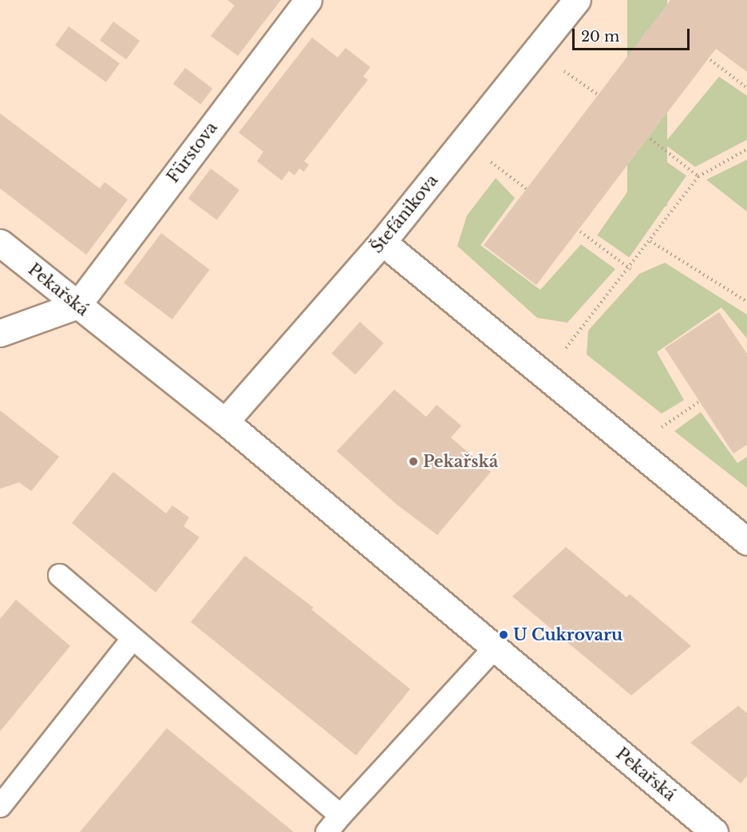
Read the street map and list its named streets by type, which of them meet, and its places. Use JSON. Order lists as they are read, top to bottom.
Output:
{
  "streets": {
    "street": ["Fürstova", "Štefánikova", "Pekařská"]
  },
  "crossings": [
    ["Fürstova", "Pekařská"],
    ["Štefánikova", "Pekařská"]
  ],
  "places": ["Pekařská", "U Cukrovaru"],
  "scale_bar": "20 m"
}
